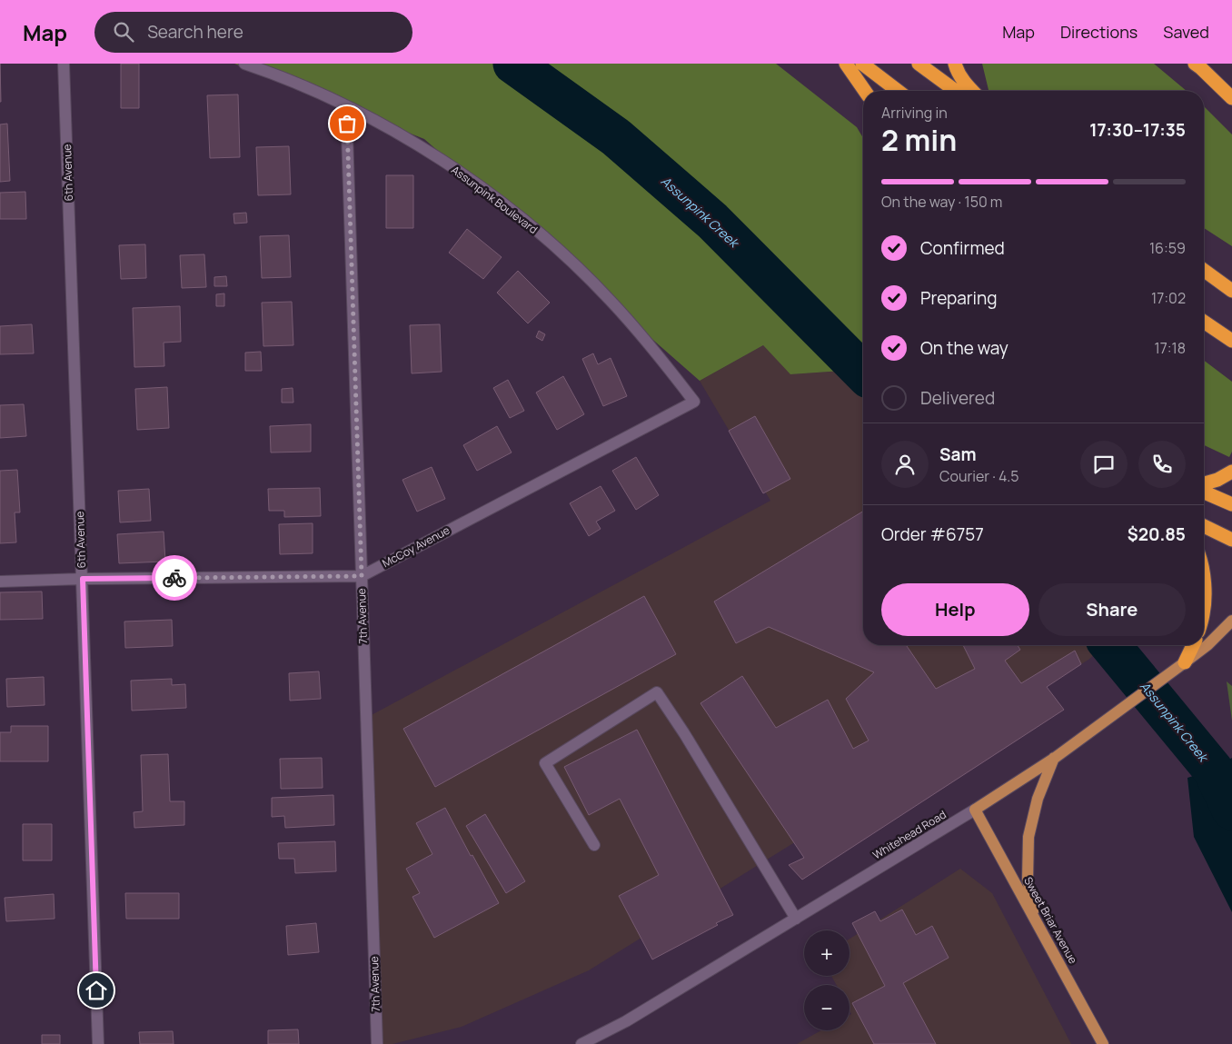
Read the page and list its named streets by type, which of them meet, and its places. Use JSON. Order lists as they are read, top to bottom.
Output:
{
  "streets": {
    "main road": ["Whitehead Road", "Sweet Briar Avenue"],
    "street": [
      "6th Avenue",
      "Assunpink Boulevard",
      "McCoy Avenue",
      "7th Avenue"
    ]
  },
  "crossings": [
    ["6th Avenue", "McCoy Avenue"],
    ["Assunpink Boulevard", "McCoy Avenue"],
    ["Assunpink Boulevard", "7th Avenue"],
    ["McCoy Avenue", "7th Avenue"],
    ["Whitehead Road", "Sweet Briar Avenue"]
  ],
  "water": ["Assunpink Creek"],
  "page": {
    "header": "Map",
    "search": "Search here",
    "nav": ["Map", "Directions", "Saved"],
    "heading": ["2 min", "Arriving in", "17:30–17:35"],
    "panel": [
      "Sam",
      "Courier · 4.5",
      "Order #6757",
      "$20.85"
    ],
    "bar": "On the way · 150 m",
    "list": [
      ["Confirmed", "16:59"],
      ["Preparing", "17:02"],
      ["On the way", "17:18"],
      "Delivered"
    ],
    "buttons": ["Help", "Share"],
    "map_buttons": ["+", "−"]
  }
}
